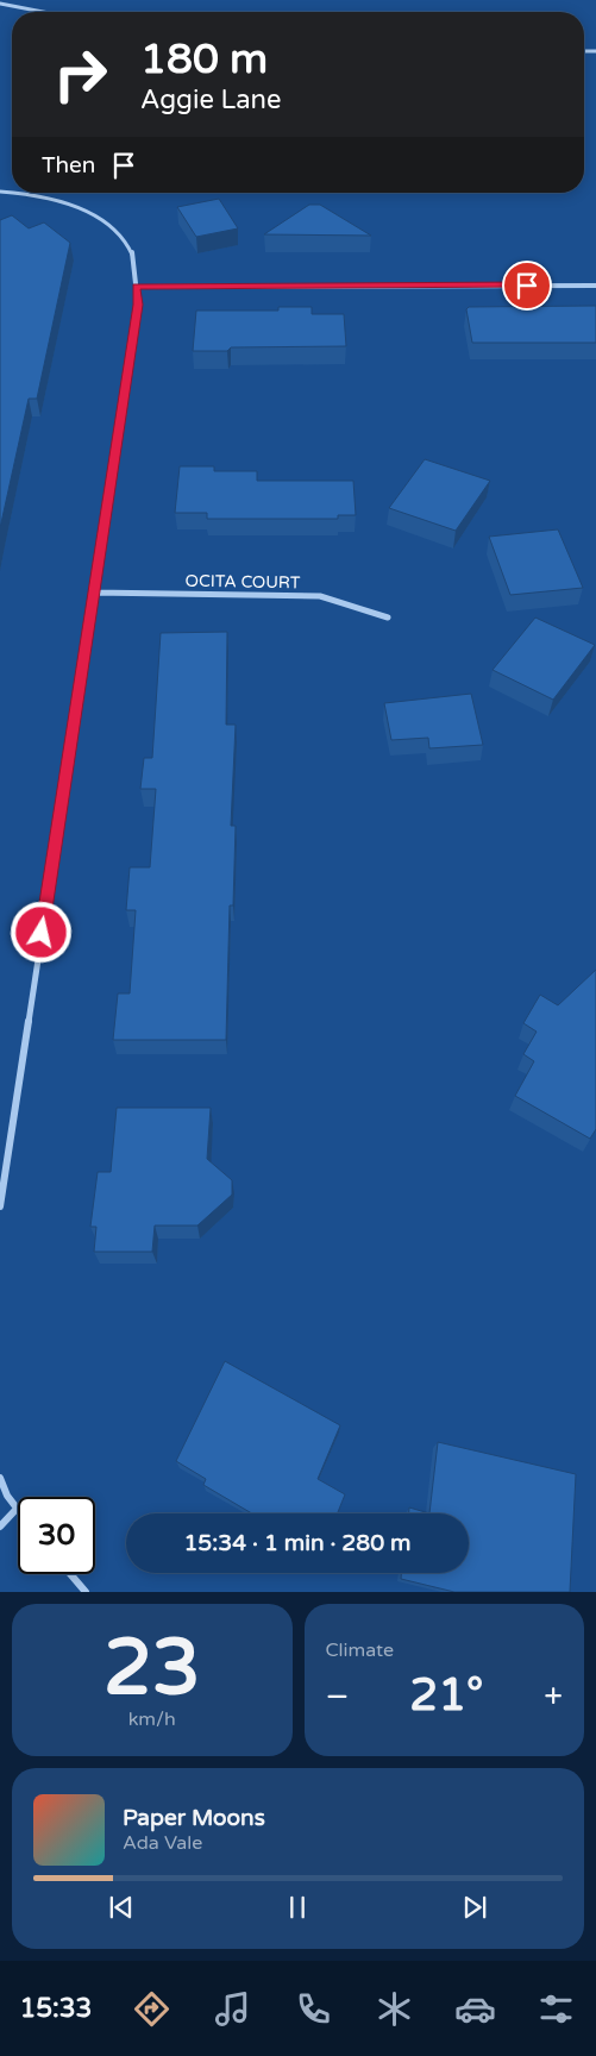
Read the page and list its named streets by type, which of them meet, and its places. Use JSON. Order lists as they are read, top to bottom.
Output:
{
  "streets": {
    "street": ["OCITA COURT"]
  },
  "page": {
    "turn": ["180 m", "Aggie Lane"],
    "then": "Then",
    "limit": "30",
    "trip": "15:34 · 1 min · 280 m",
    "tile": [
      ["23", "km/h"],
      "Climate"
    ],
    "heat": ["−", "21°", "+"],
    "song": ["Paper Moons", "Ada Vale"],
    "tabs": "15:33"
  }
}
